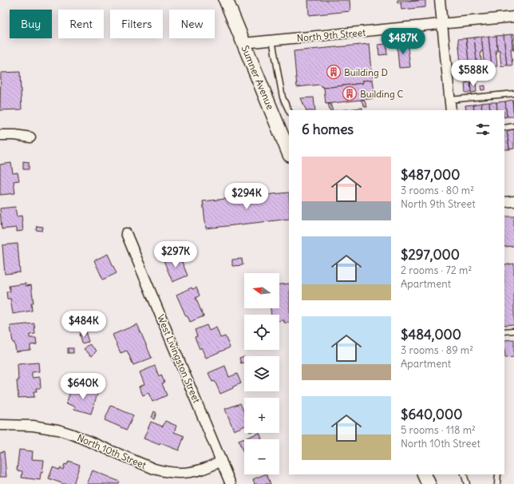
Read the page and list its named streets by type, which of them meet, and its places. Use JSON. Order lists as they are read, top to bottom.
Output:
{
  "streets": {
    "street": [
      "North 9th Street",
      "Sumner Avenue",
      "West Livingston Street",
      "North 10th Street"
    ]
  },
  "crossings": [
    ["North 9th Street", "Sumner Avenue"],
    ["West Livingston Street", "North 10th Street"]
  ],
  "places": {
    "building": ["Building D", "Building C"]
  },
  "north": "left",
  "page": {
    "chip": [
      "Buy",
      "Rent",
      "Filters",
      "New"
    ],
    "price": [
      "$487K",
      "$588K",
      "$294K",
      "$297K",
      "$484K",
      "$640K"
    ],
    "heading": "6 homes",
    "list": [
      {
        "name": "$487,000",
        "note": "3 rooms · 80 m² · North 9th Street"
      },
      {
        "name": "$297,000",
        "note": "2 rooms · 72 m² · Apartment"
      },
      {
        "name": "$484,000",
        "note": "3 rooms · 89 m² · Apartment"
      },
      {
        "name": "$640,000",
        "note": "5 rooms · 118 m² · North 10th Street"
      }
    ],
    "map_buttons": ["+", "−"]
  }
}
